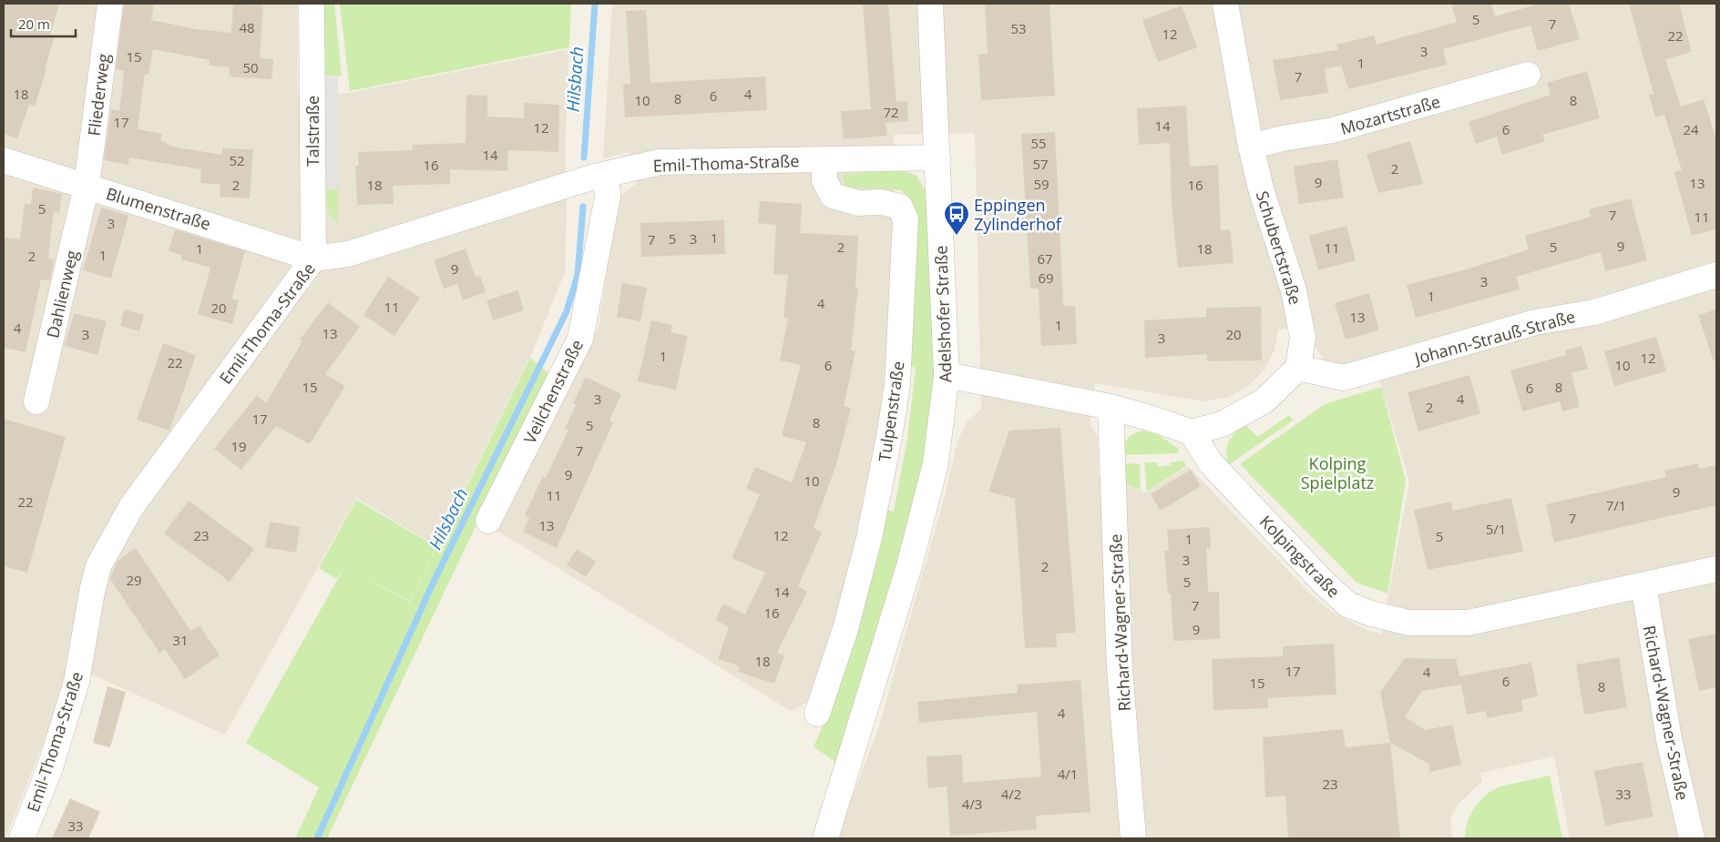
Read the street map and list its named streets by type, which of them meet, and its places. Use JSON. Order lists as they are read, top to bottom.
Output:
{
  "streets": {
    "street": [
      "Fliederweg",
      "Mozartstraße",
      "Talstraße",
      "Emil-Thoma-Straße",
      "Blumenstraße",
      "Schubertstraße",
      "Dahlienweg",
      "Adelshofer Straße",
      "Johann-Strauß-Straße",
      "Veilchenstraße",
      "Tulpenstraße",
      "Kolpingstraße",
      "Richard-Wagner-Straße"
    ]
  },
  "crossings": [
    ["Fliederweg", "Blumenstraße"],
    ["Fliederweg", "Dahlienweg"],
    ["Mozartstraße", "Schubertstraße"],
    ["Talstraße", "Emil-Thoma-Straße"],
    ["Talstraße", "Blumenstraße"],
    ["Emil-Thoma-Straße", "Blumenstraße"],
    ["Emil-Thoma-Straße", "Adelshofer Straße"],
    ["Emil-Thoma-Straße", "Veilchenstraße"],
    ["Emil-Thoma-Straße", "Tulpenstraße"],
    ["Blumenstraße", "Dahlienweg"],
    ["Schubertstraße", "Johann-Strauß-Straße"],
    ["Kolpingstraße", "Richard-Wagner-Straße"]
  ],
  "water": ["Hilsbach"],
  "parks": ["Kolping Spielplatz"],
  "places": {
    "bus stop": ["Eppingen Zylinderhof"]
  },
  "house_numbers": [
    "5",
    "7",
    "48",
    "53",
    "12",
    "22",
    "3",
    "15",
    "1",
    "50",
    "7",
    "18",
    "4",
    "6",
    "8",
    "10",
    "8",
    "72",
    "17",
    "14",
    "12",
    "6",
    "24",
    "55",
    "14",
    "52",
    "57",
    "16",
    "2",
    "9",
    "13",
    "59",
    "2",
    "18",
    "16",
    "5",
    "7",
    "11",
    "3",
    "1",
    "5",
    "3",
    "7",
    "9",
    "2",
    "5",
    "11",
    "1",
    "18",
    "1",
    "2",
    "67",
    "9",
    "69",
    "3",
    "1",
    "4",
    "11",
    "20",
    "13",
    "1",
    "4",
    "13",
    "3",
    "20",
    "3",
    "1",
    "12",
    "22",
    "6",
    "10",
    "15",
    "8",
    "6",
    "3",
    "4",
    "2",
    "17",
    "8",
    "5",
    "19",
    "7",
    "9",
    "10",
    "9",
    "11",
    "22",
    "7/1",
    "7",
    "13",
    "5/1",
    "23",
    "12",
    "5",
    "1",
    "3",
    "2",
    "29",
    "5",
    "14",
    "7",
    "16",
    "9",
    "31",
    "18",
    "17",
    "4",
    "6",
    "15",
    "8",
    "4",
    "4/1",
    "23",
    "4/2",
    "33",
    "4/3",
    "33"
  ],
  "scale_bar": "20 m"
}
